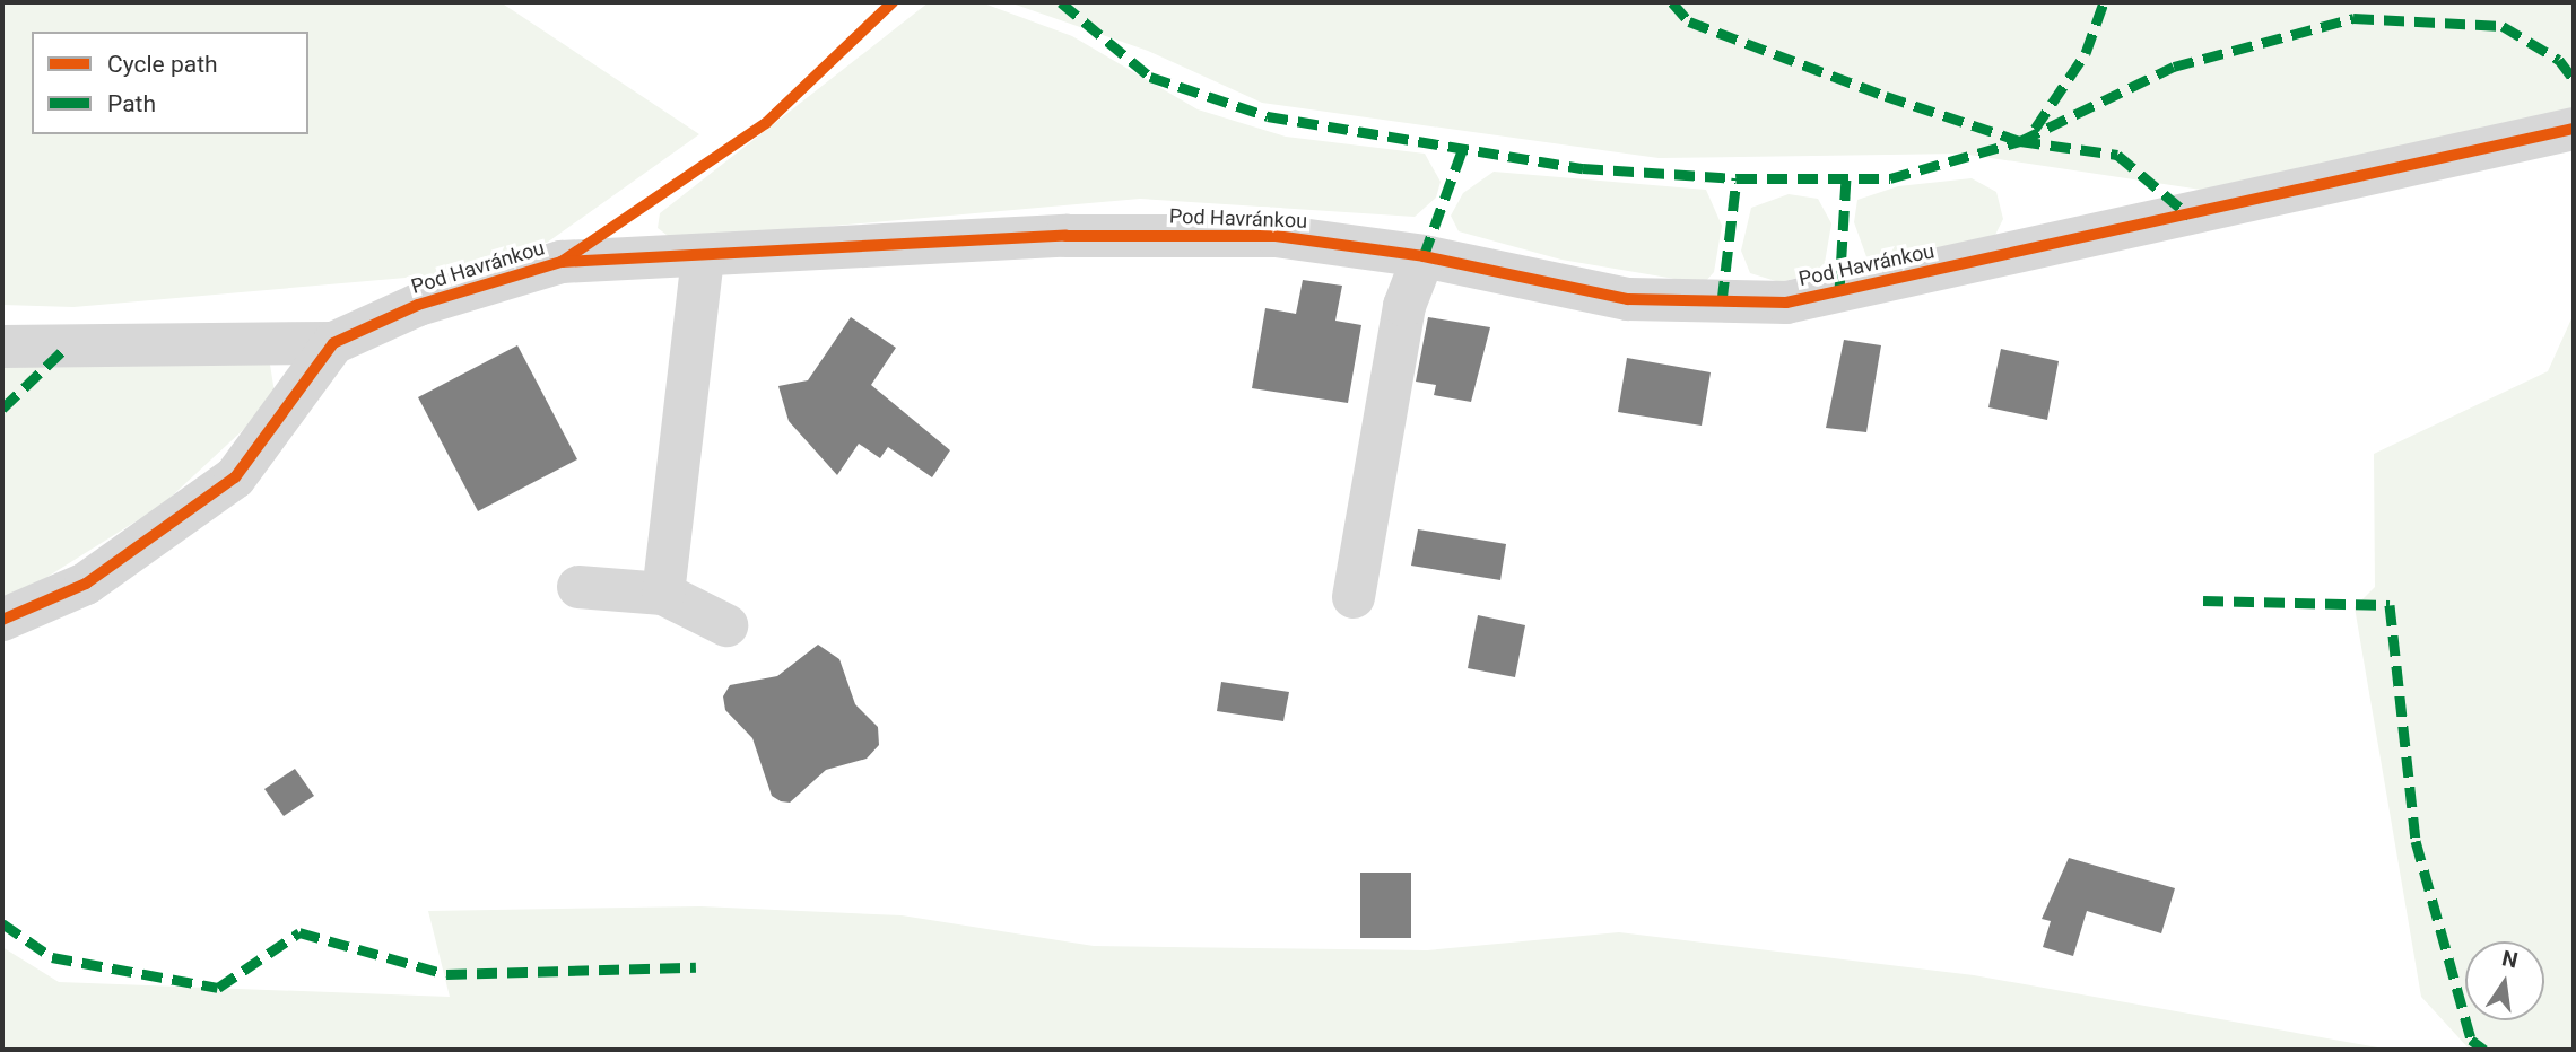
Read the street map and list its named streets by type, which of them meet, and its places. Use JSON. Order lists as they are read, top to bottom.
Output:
{
  "streets": {
    "lane": ["Pod Havránkou"]
  },
  "legend": ["Cycle path", "Path"],
  "north": "top"
}
